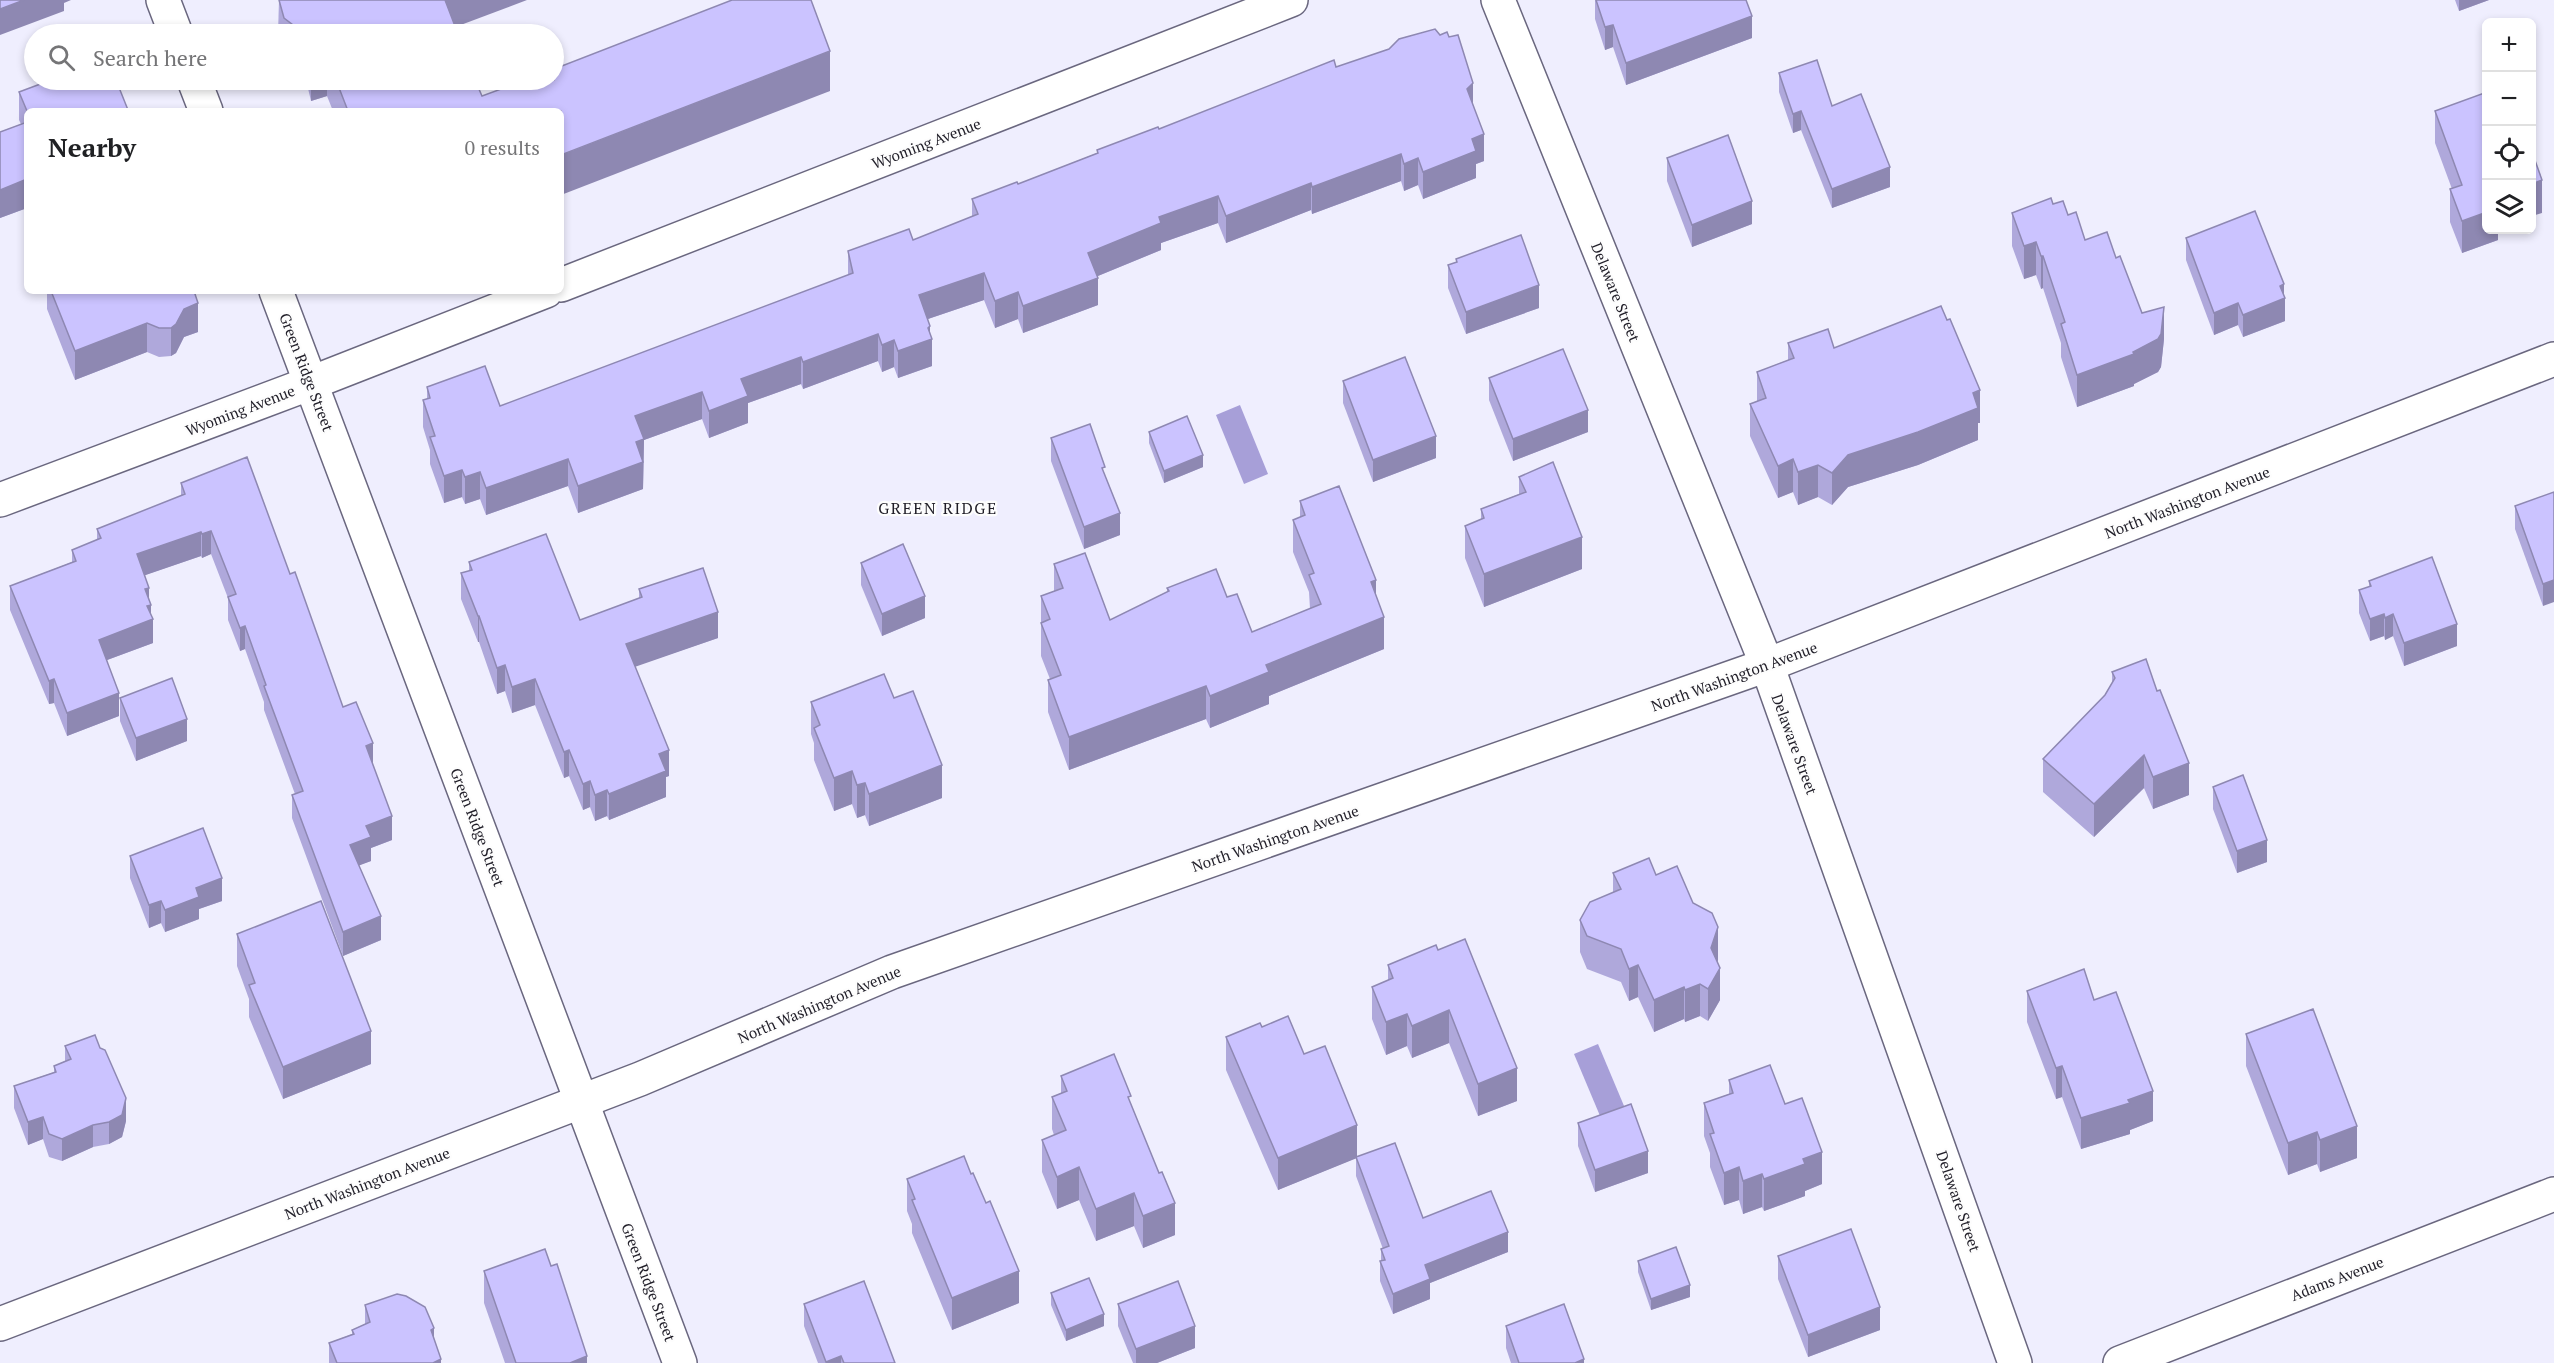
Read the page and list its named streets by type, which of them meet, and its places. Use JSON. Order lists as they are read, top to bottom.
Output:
{
  "streets": {
    "street": [
      "Wyoming Avenue",
      "Delaware Street",
      "Green Ridge Street",
      "North Washington Avenue",
      "Adams Avenue"
    ]
  },
  "crossings": [
    ["Wyoming Avenue", "Green Ridge Street"],
    ["Delaware Street", "North Washington Avenue"],
    ["Green Ridge Street", "North Washington Avenue"]
  ],
  "districts": ["GREEN RIDGE"],
  "page": {
    "map_buttons": ["+", "−"],
    "search": "Search here",
    "heading": ["Nearby", "0 results"]
  }
}
